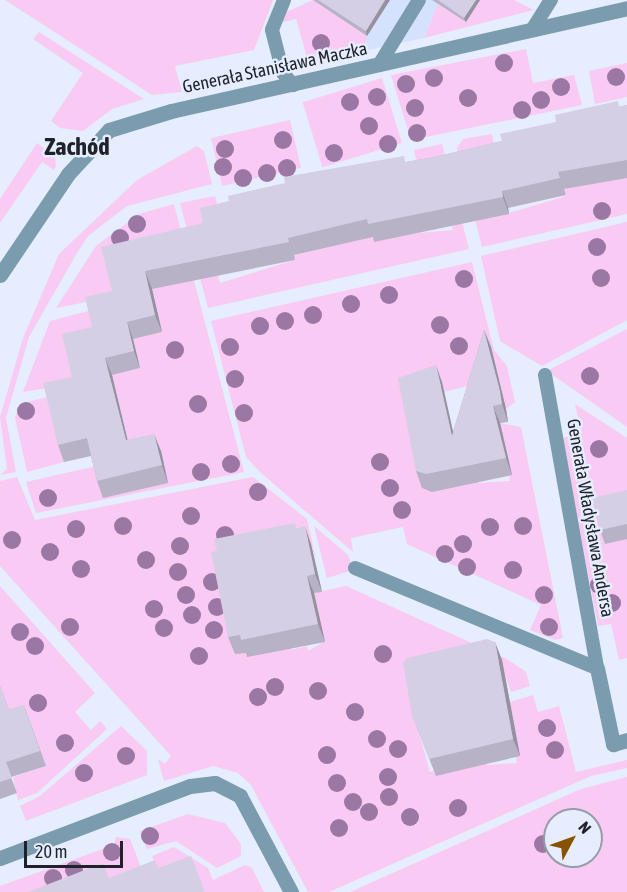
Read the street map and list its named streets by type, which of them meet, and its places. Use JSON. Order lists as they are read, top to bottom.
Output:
{
  "streets": {
    "street": ["Generała Stanisława Maczka", "Generała Władysława Andersa"]
  },
  "districts": ["Zachód"],
  "scale_bar": "20 m",
  "north": "top right"
}
